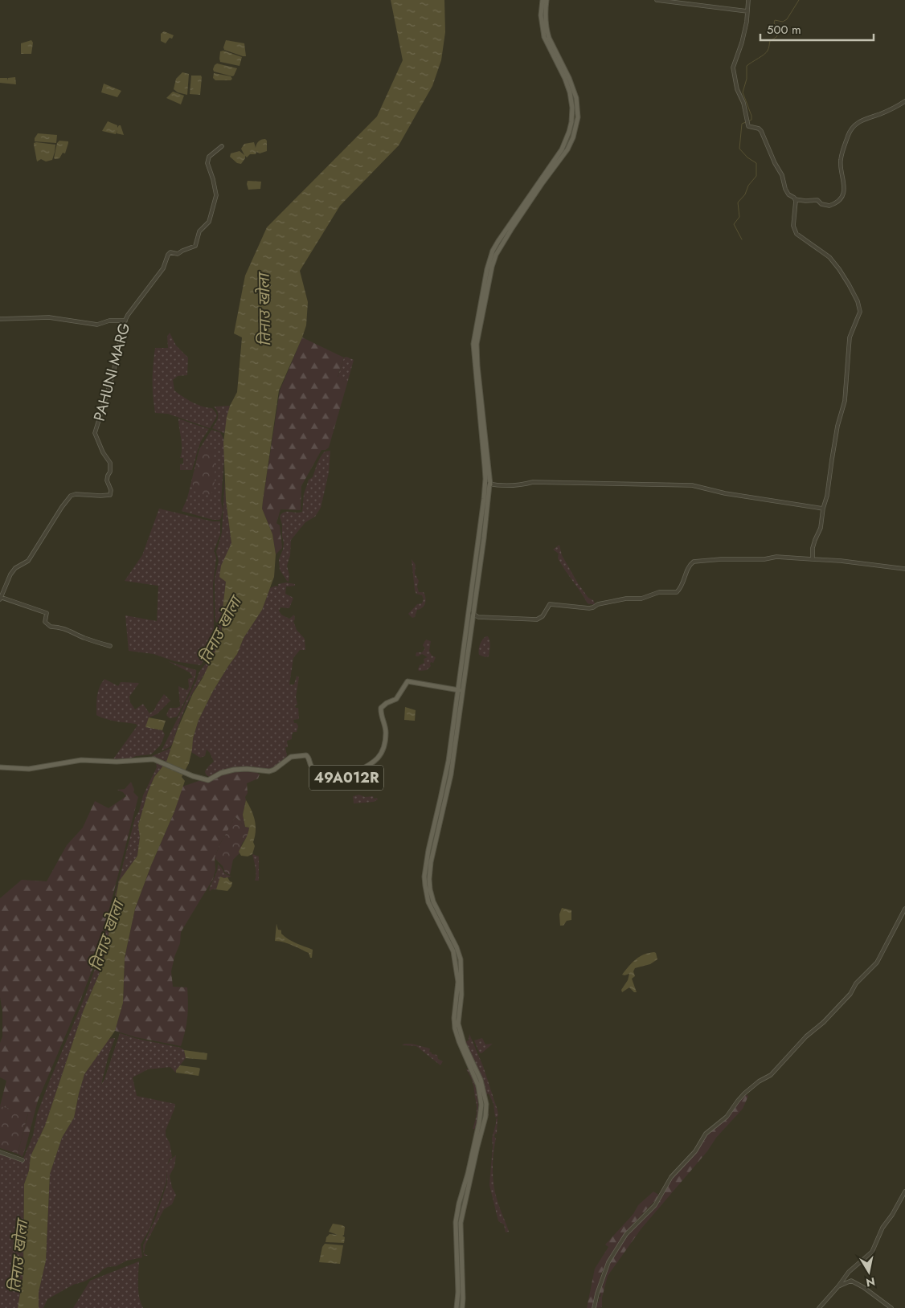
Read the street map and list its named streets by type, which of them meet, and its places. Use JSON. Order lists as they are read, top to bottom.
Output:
{
  "streets": {
    "main road": ["49A012R"],
    "street": ["PAHUNI MARG"]
  },
  "water": ["तिनाउ खोला"],
  "scale_bar": "500 m",
  "north": "bottom"
}
